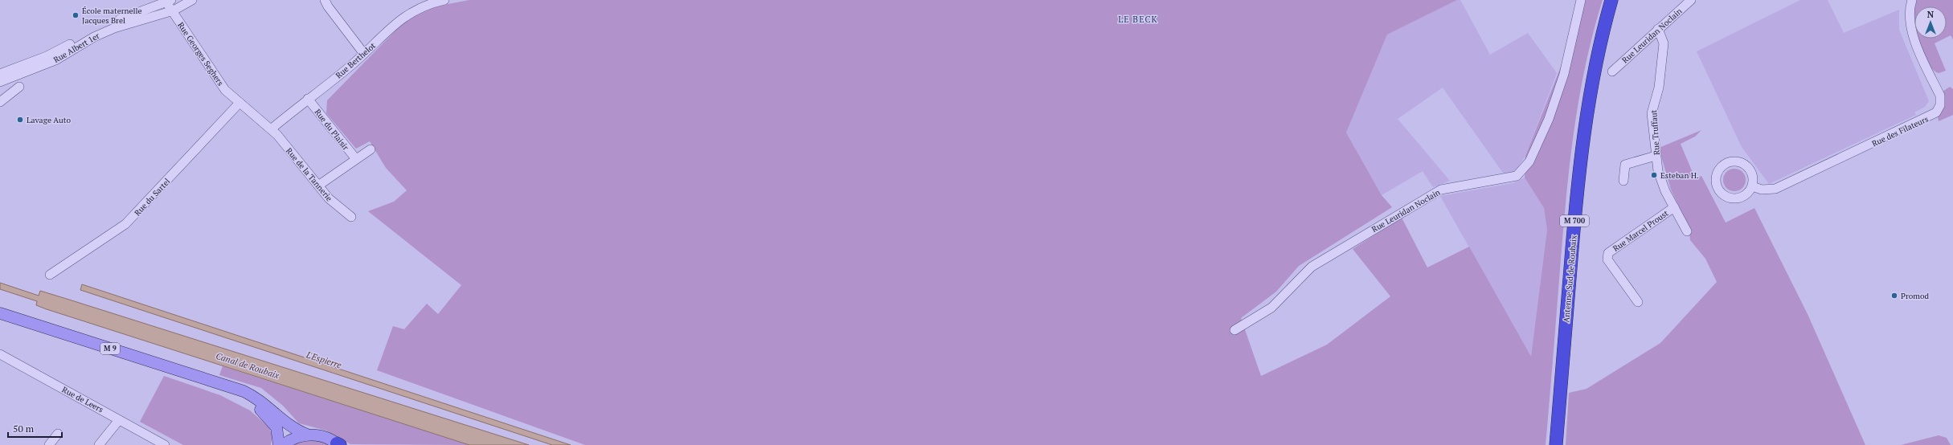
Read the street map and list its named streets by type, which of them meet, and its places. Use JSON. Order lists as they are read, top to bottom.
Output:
{
  "streets": {
    "highway": ["M 700", "Antenne Sud de Roubaix"],
    "main road": ["M 9"],
    "street": [
      "Rue Leuridan Noclain",
      "Rue Albert 1er",
      "Rue Georges Seghers",
      "Rue Berthelot",
      "Rue du Plaisir",
      "Rue des Filateurs",
      "Rue Truffaut",
      "Rue de la Tannerie",
      "Rue du Sartel",
      "Rue Marcel Proust",
      "Rue de Leers"
    ]
  },
  "crossings": [
    ["Rue Leuridan Noclain", "Rue Truffaut"],
    ["Rue Albert 1er", "Rue Georges Seghers"],
    ["Rue Georges Seghers", "Rue Berthelot"],
    ["Rue Georges Seghers", "Rue de la Tannerie"],
    ["Rue Georges Seghers", "Rue du Sartel"],
    ["Rue Berthelot", "Rue du Plaisir"],
    ["Rue Berthelot", "Rue de la Tannerie"],
    ["Rue Truffaut", "Rue Marcel Proust"]
  ],
  "districts": ["LE BECK"],
  "water": ["L'Espierre", "Canal de Roubaix"],
  "places": [
    "École maternelle Jacques Brel",
    "Lavage Auto",
    "Esteban H.",
    "Promod"
  ],
  "scale_bar": "50 m",
  "north": "top"
}
